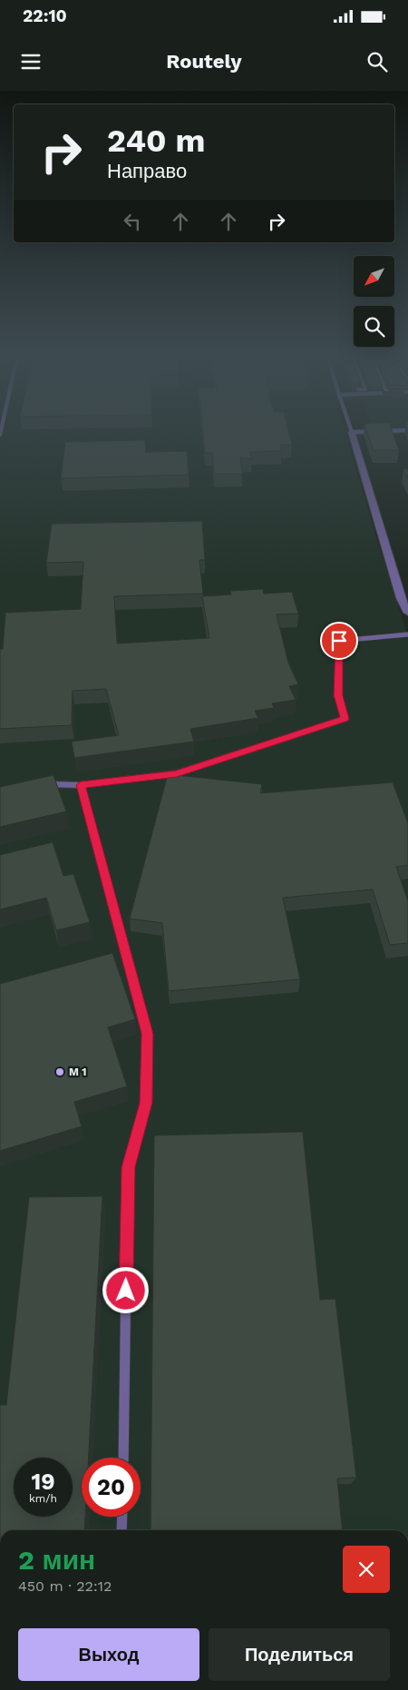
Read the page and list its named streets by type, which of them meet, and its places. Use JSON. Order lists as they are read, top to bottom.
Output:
{
  "places": ["M 1"],
  "north": "bottom left",
  "page": {
    "status": "22:10",
    "header": "Routely",
    "turn": ["240 m", "Направо"],
    "speed": "19 km/h",
    "limit": "20",
    "heading": ["2 мин", "450 m · 22:12"],
    "buttons": ["Выход", "Поделиться"]
  }
}
